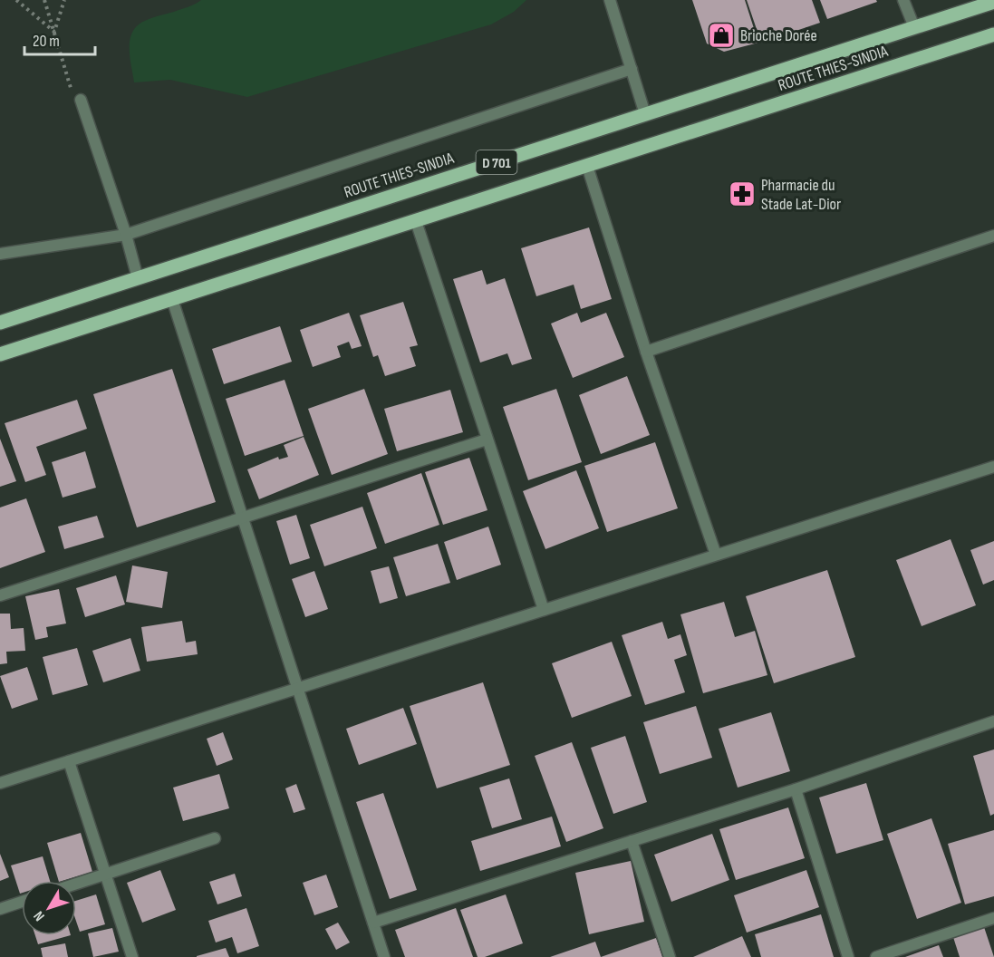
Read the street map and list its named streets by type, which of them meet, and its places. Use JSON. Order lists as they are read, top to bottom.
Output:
{
  "streets": {
    "main road": ["ROUTE THIES-SINDIA", "D 701"]
  },
  "places": {
    "shop": ["Brioche Dorée"],
    "pharmacy": ["Pharmacie du Stade Lat-Dior"]
  },
  "scale_bar": "20 m",
  "north": "bottom left"
}
